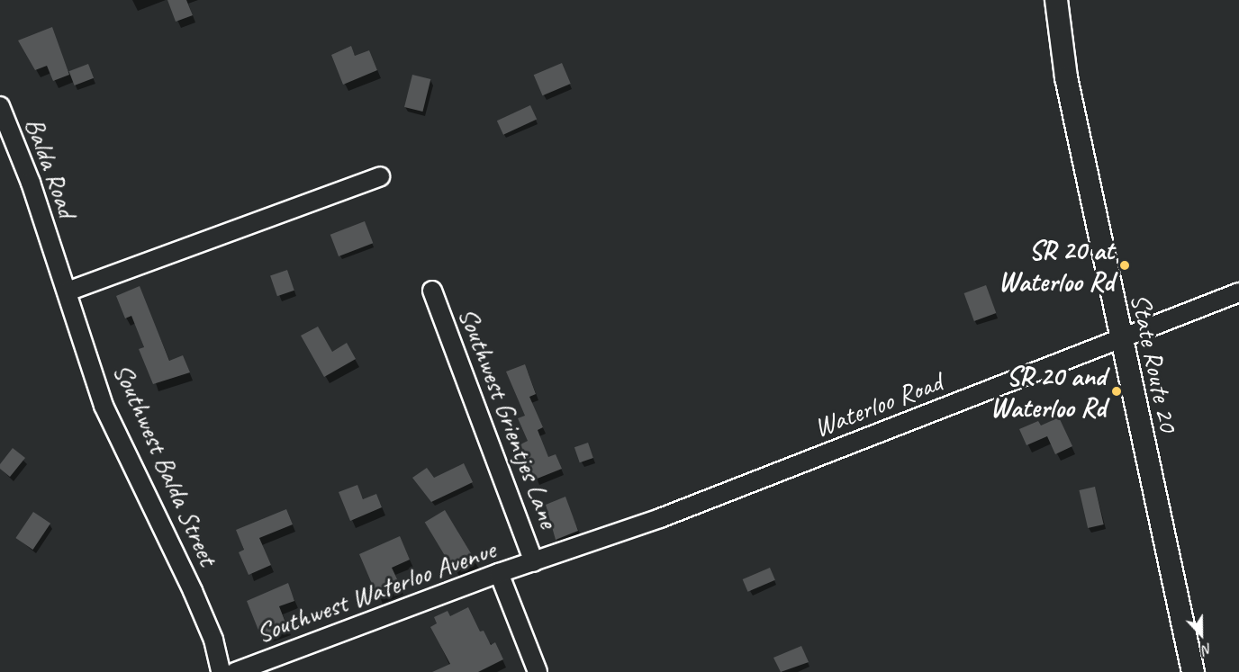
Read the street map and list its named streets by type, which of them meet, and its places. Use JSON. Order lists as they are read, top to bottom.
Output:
{
  "streets": {
    "main road": ["State Route 20"],
    "street": [
      "Balda Road",
      "Waterloo Road",
      "Southwest Grientjes Lane",
      "Southwest Balda Street",
      "Southwest Waterloo Avenue"
    ]
  },
  "crossings": [
    ["Balda Road", "Southwest Balda Street"],
    ["State Route 20", "Waterloo Road"],
    ["Waterloo Road", "Southwest Grientjes Lane"],
    ["Waterloo Road", "Southwest Waterloo Avenue"],
    ["Southwest Grientjes Lane", "Southwest Waterloo Avenue"]
  ],
  "places": ["SR 20 at Waterloo Rd", "SR 20 and Waterloo Rd"],
  "north": "bottom"
}
